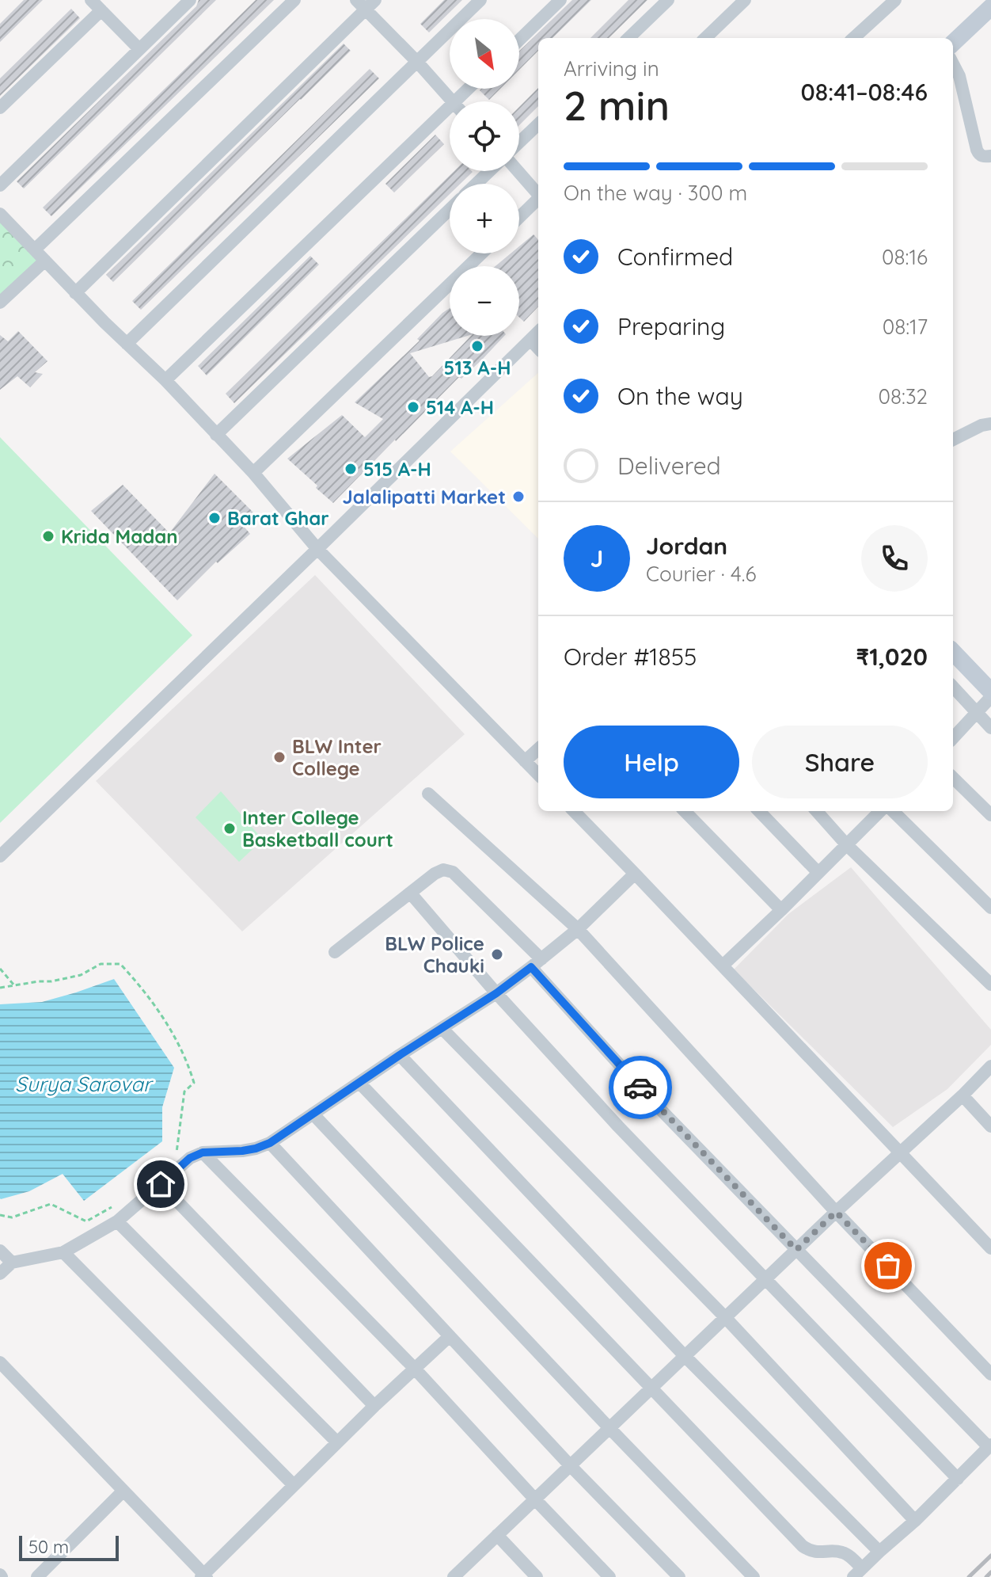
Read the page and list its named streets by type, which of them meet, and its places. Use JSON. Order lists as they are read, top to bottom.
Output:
{
  "water": ["Surya Sarovar"],
  "places": [
    "513 A-H",
    "514 A-H",
    "515 A-H",
    "Jalalipatti Market",
    "Barat Ghar",
    "Krida Madan",
    "BLW Inter College",
    "Inter College Basketball court",
    "BLW Police Chauki"
  ],
  "scale_bar": "50 m",
  "north": "bottom right",
  "page": {
    "map_buttons": ["+", "−"],
    "heading": ["2 min", "Arriving in", "08:41–08:46"],
    "panel": [
      "Jordan",
      "Courier · 4.6",
      "Order #1855",
      "₹1,020"
    ],
    "bar": "On the way · 300 m",
    "list": [
      ["Confirmed", "08:16"],
      ["Preparing", "08:17"],
      ["On the way", "08:32"],
      "Delivered"
    ],
    "round": "J",
    "buttons": ["Help", "Share"],
    "scale": "50 m"
  }
}
